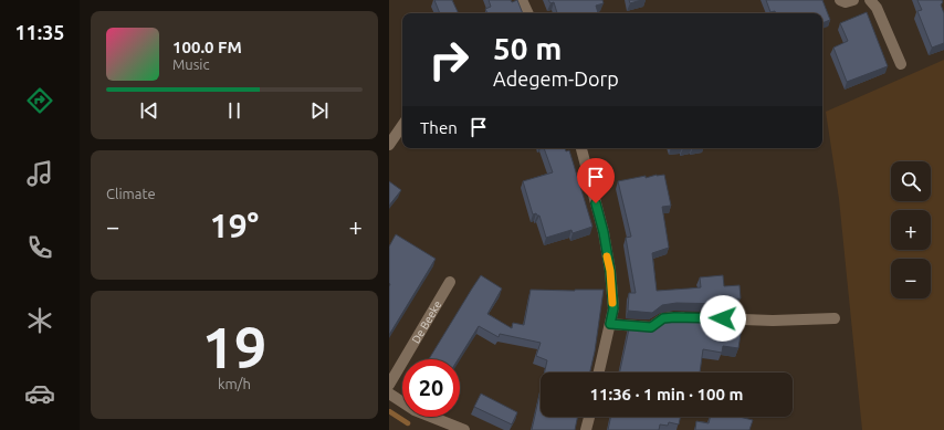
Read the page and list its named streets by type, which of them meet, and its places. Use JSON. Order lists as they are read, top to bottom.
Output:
{
  "streets": {
    "street": ["De Beeke"]
  },
  "page": {
    "tabs": "11:35",
    "turn": ["50 m", "Adegem-Dorp"],
    "song": ["100.0 FM", "Music"],
    "then": "Then",
    "tile": [
      "Climate",
      ["19", "km/h"]
    ],
    "map_buttons": ["+", "−"],
    "heat": ["−", "19°", "+"],
    "limit": "20",
    "trip": "11:36 · 1 min · 100 m"
  }
}
